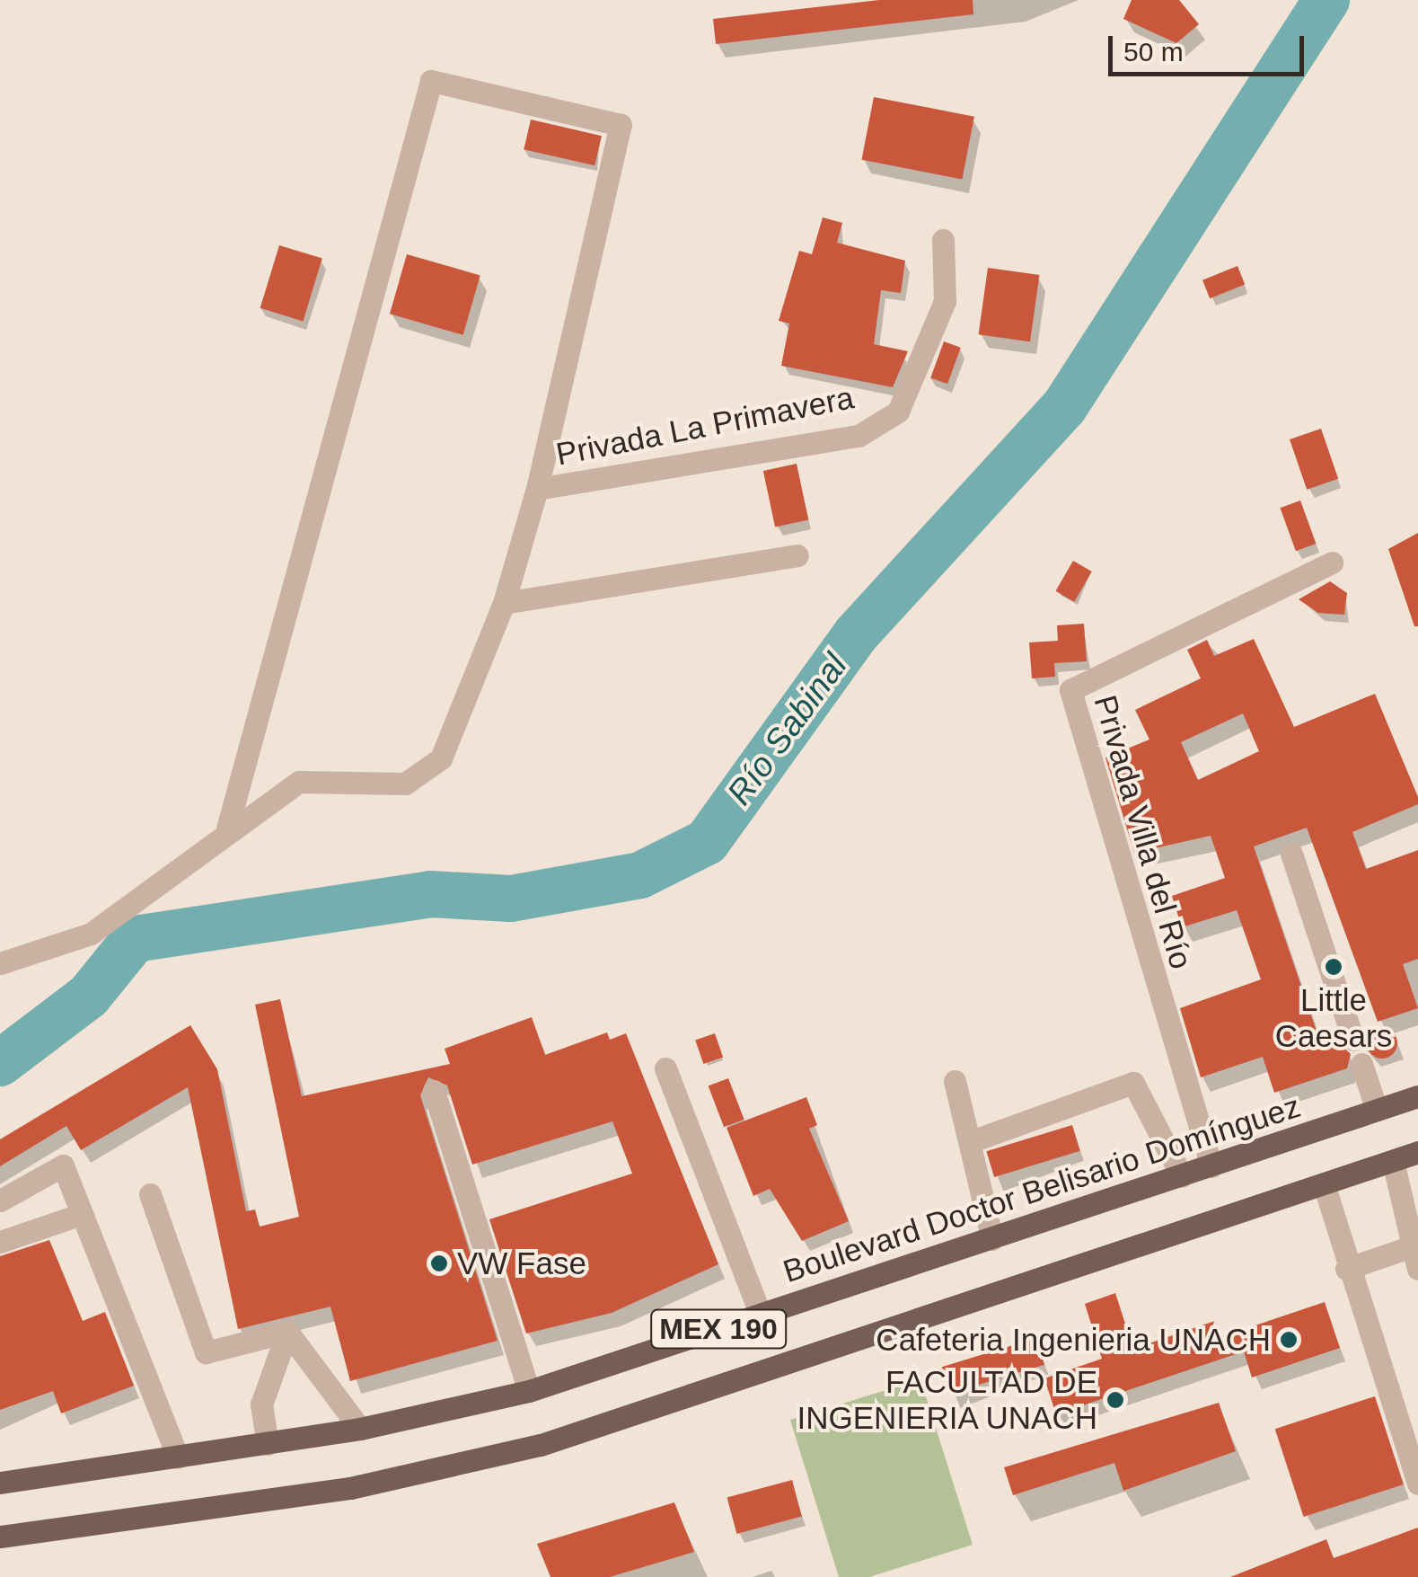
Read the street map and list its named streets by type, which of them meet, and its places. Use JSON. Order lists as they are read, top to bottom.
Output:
{
  "streets": {
    "main road": ["Boulevard Doctor Belisario Domínguez", "MEX 190"],
    "street": ["Privada La Primavera", "Privada Villa del Río"]
  },
  "crossings": [
    ["Privada Villa del Río", "Boulevard Doctor Belisario Domínguez"]
  ],
  "water": ["Río Sabinal"],
  "places": [
    "Little Caesars",
    "VW Fase",
    "Cafeteria Ingenieria UNACH",
    "FACULTAD DE INGENIERIA UNACH"
  ],
  "scale_bar": "50 m"
}
